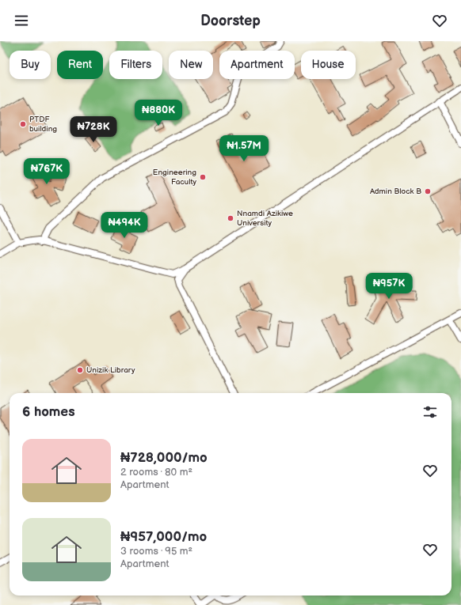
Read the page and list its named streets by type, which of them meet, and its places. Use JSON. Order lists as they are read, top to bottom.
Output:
{
  "places": [
    "PTDF building",
    "Engineering Faculty",
    "Admin Block B",
    "Nnamdi Azikiwe University",
    "Unizik Library"
  ],
  "page": {
    "header": "Doorstep",
    "chip": [
      "Buy",
      "Rent",
      "Filters",
      "New",
      "Apartment",
      "House"
    ],
    "price": [
      "₦880K",
      "₦728K",
      "₦1.57M",
      "₦767K",
      "₦494K",
      "₦957K"
    ],
    "heading": "6 homes",
    "list": [
      {
        "name": "₦728,000/mo",
        "note": "2 rooms · 80 m² · Apartment"
      },
      {
        "name": "₦957,000/mo",
        "note": "3 rooms · 95 m² · Apartment"
      }
    ]
  }
}
